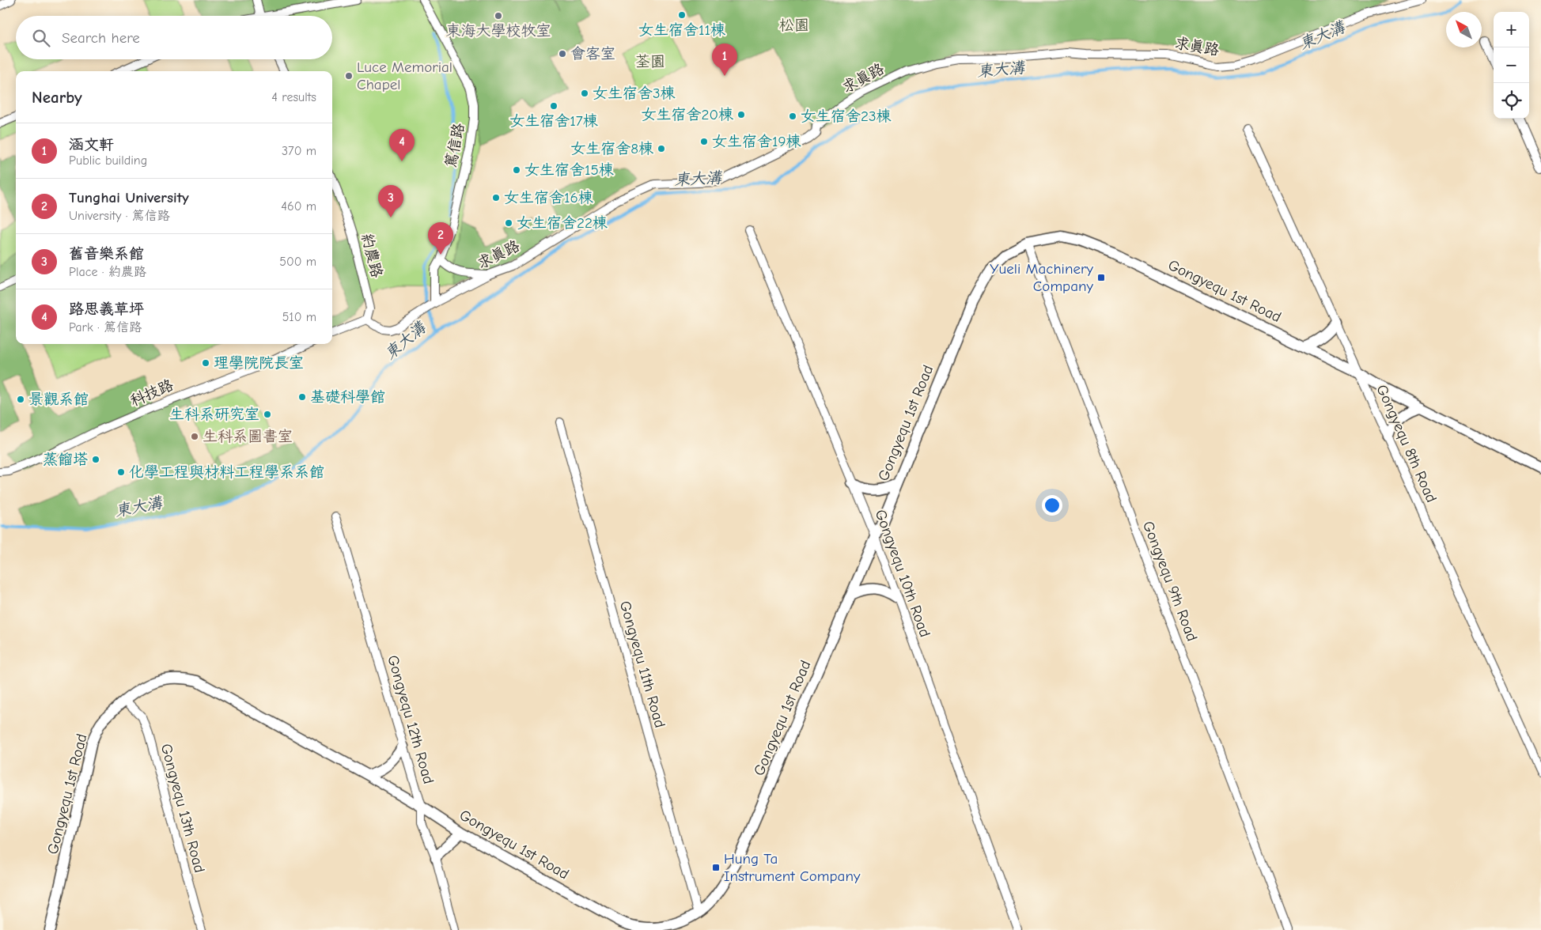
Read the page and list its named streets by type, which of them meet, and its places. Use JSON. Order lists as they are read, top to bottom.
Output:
{
  "streets": {
    "street": [
      "求真路",
      "篤信路",
      "約農路",
      "Gongyequ 1st Road",
      "科技路",
      "Gongyequ 8th Road",
      "Gongyequ 10th Road",
      "Gongyequ 9th Road",
      "Gongyequ 11th Road",
      "Gongyequ 12th Road",
      "Gongyequ 13th Road"
    ]
  },
  "crossings": [
    ["求真路", "篤信路"],
    ["求真路", "約農路"],
    ["Gongyequ 1st Road", "Gongyequ 8th Road"],
    ["Gongyequ 1st Road", "Gongyequ 10th Road"],
    ["Gongyequ 1st Road", "Gongyequ 9th Road"],
    ["Gongyequ 1st Road", "Gongyequ 11th Road"],
    ["Gongyequ 1st Road", "Gongyequ 12th Road"],
    ["Gongyequ 1st Road", "Gongyequ 13th Road"]
  ],
  "water": ["東大溝"],
  "parks": ["松園", "荃園"],
  "places": {
    "other": [
      "女生宿舍11棟",
      "東海大學校牧室",
      "會客室",
      "Luce Memorial Chapel",
      "女生宿舍3棟",
      "女生宿舍17棟",
      "女生宿舍20棟",
      "女生宿舍23棟",
      "女生宿舍19棟",
      "女生宿舍8棟",
      "女生宿舍15棟",
      "女生宿舍16棟",
      "女生宿舍22棟",
      "理學院院長室",
      "基礎科學館",
      "景觀系館",
      "生科系研究室",
      "生科系圖書室",
      "蒸餾塔",
      "化學工程與材料工程學系系館"
    ],
    "transit": ["Yueli Machinery Company", "Hung Ta Instrument Company"]
  },
  "north": "top left",
  "page": {
    "map_buttons": ["+", "−"],
    "search": "Search here",
    "pins": [
      "1",
      "4",
      "3",
      "2"
    ],
    "heading": ["Nearby", "4 results"],
    "list": [
      {
        "mark": "1",
        "name": "涵文軒",
        "note": "Public building",
        "value": "370 m"
      },
      {
        "mark": "2",
        "name": "Tunghai University",
        "note": "University · 篤信路",
        "value": "460 m"
      },
      {
        "mark": "3",
        "name": "舊音樂系館",
        "note": "Place · 約農路",
        "value": "500 m"
      },
      {
        "mark": "4",
        "name": "路思義草坪",
        "note": "Park · 篤信路",
        "value": "510 m"
      }
    ]
  }
}
